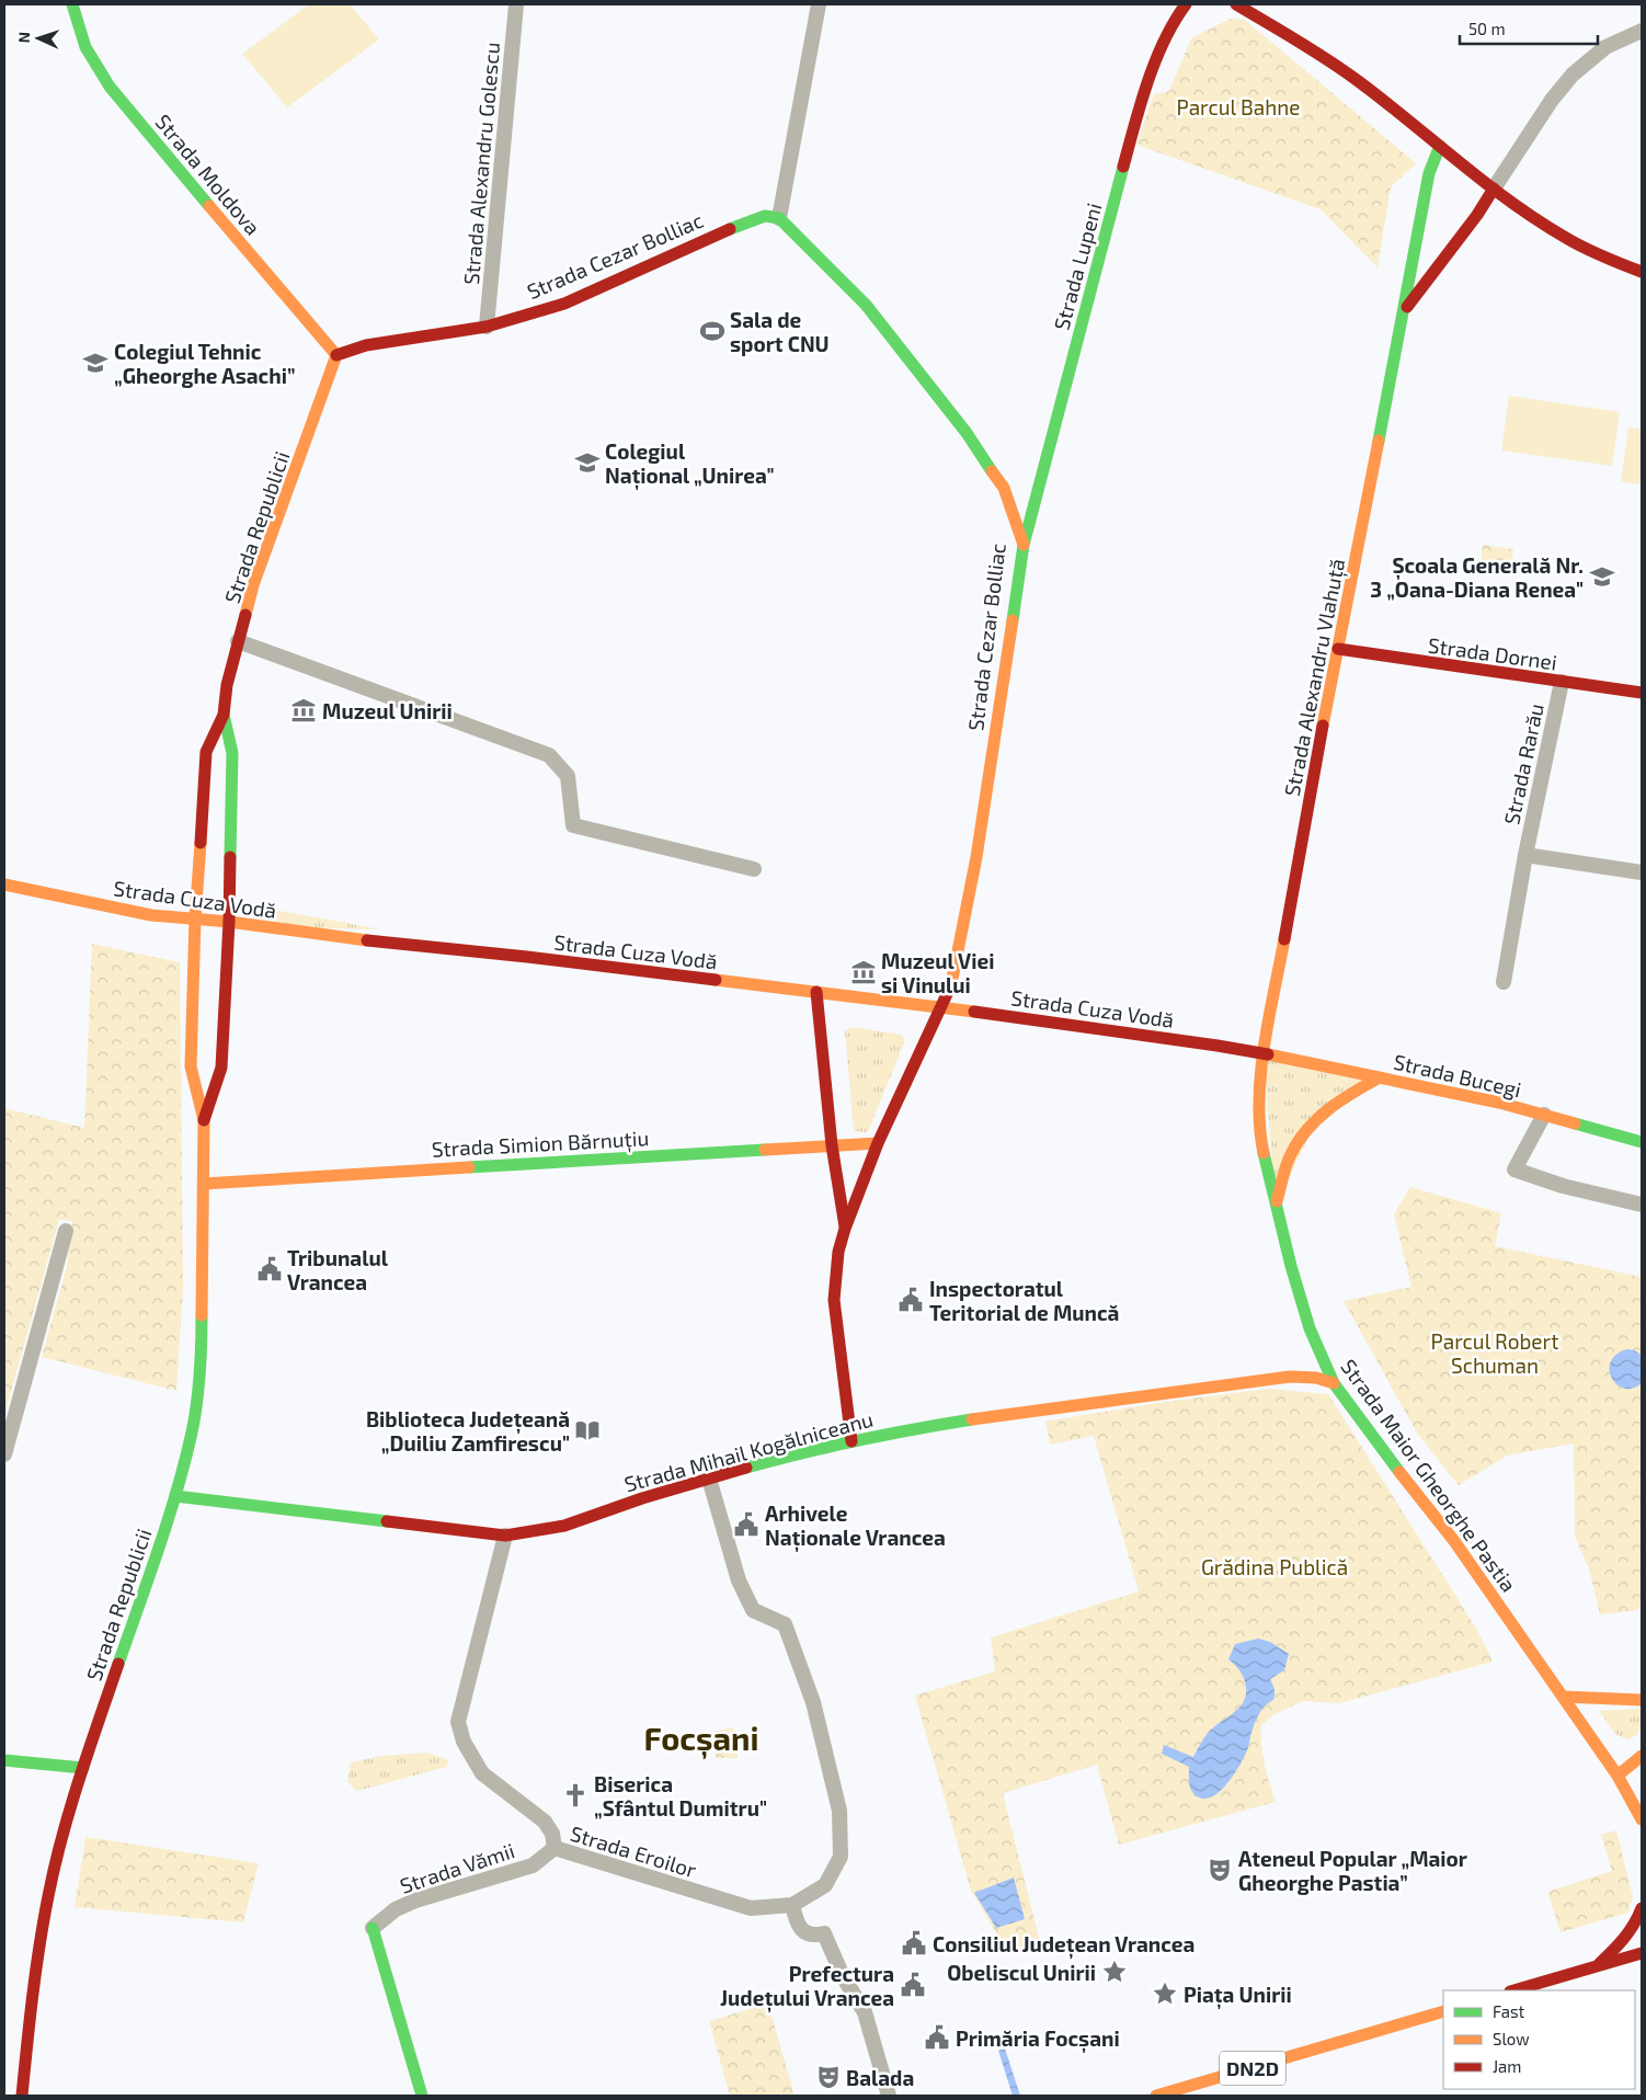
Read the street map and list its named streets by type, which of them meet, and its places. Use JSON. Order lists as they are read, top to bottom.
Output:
{
  "streets": {
    "street": [
      "Strada Alexandru Golescu",
      "Strada Moldova",
      "Strada Cezar Bolliac",
      "Strada Lupeni",
      "Strada Republicii",
      "Strada Dornei",
      "Strada Alexandru Vlahuță",
      "Strada Rarău",
      "Strada Cuza Vodă",
      "Strada Bucegi",
      "Strada Simion Bărnuțiu",
      "Strada Mihail Kogălniceanu",
      "Strada Maior Gheorghe Pastia",
      "Strada Eroilor",
      "Strada Vămii",
      "DN2D"
    ]
  },
  "crossings": [
    ["Strada Alexandru Golescu", "Strada Cezar Bolliac"],
    ["Strada Moldova", "Strada Cezar Bolliac"],
    ["Strada Moldova", "Strada Republicii"],
    ["Strada Cezar Bolliac", "Strada Lupeni"],
    ["Strada Cezar Bolliac", "Strada Republicii"],
    ["Strada Cezar Bolliac", "Strada Cuza Vodă"],
    ["Strada Cezar Bolliac", "Strada Simion Bărnuțiu"],
    ["Strada Cezar Bolliac", "Strada Mihail Kogălniceanu"],
    ["Strada Republicii", "Strada Cuza Vodă"],
    ["Strada Republicii", "Strada Simion Bărnuțiu"],
    ["Strada Republicii", "Strada Mihail Kogălniceanu"],
    ["Strada Dornei", "Strada Alexandru Vlahuță"],
    ["Strada Dornei", "Strada Rarău"],
    ["Strada Alexandru Vlahuță", "Strada Cuza Vodă"],
    ["Strada Alexandru Vlahuță", "Strada Bucegi"],
    ["Strada Alexandru Vlahuță", "Strada Maior Gheorghe Pastia"],
    ["Strada Cuza Vodă", "Strada Bucegi"],
    ["Strada Cuza Vodă", "Strada Maior Gheorghe Pastia"],
    ["Strada Bucegi", "Strada Maior Gheorghe Pastia"],
    ["Strada Mihail Kogălniceanu", "Strada Maior Gheorghe Pastia"],
    ["Strada Mihail Kogălniceanu", "Strada Eroilor"],
    ["Strada Eroilor", "Strada Vămii"]
  ],
  "districts": ["Focșani"],
  "parks": ["Parcul Bahne", "Parcul Robert Schuman", "Grădina Publică"],
  "places": {
    "sports": ["Sala de sport CNU"],
    "school or university": ["Colegiul Tehnic „Gheorghe Asachi”", "Colegiul Național „Unirea\"", "Școala Generală Nr. 3 „Oana-Diana Renea\""],
    "museum": ["Muzeul Unirii", "Muzeul Viei si Vinului"],
    "public building": [
      "Tribunalul Vrancea",
      "Inspectoratul Teritorial de Muncă",
      "Arhivele Naționale Vrancea",
      "Consiliul Județean Vrancea",
      "Prefectura Județului Vrancea",
      "Primăria Focșani"
    ],
    "library": ["Biblioteca Județeană „Duiliu Zamfirescu\""],
    "church": ["Biserica „Sfântul Dumitru\""],
    "theatre": ["Ateneul Popular „Maior Gheorghe Pastia”", "Balada"],
    "place": ["Obeliscul Unirii", "Piața Unirii"]
  },
  "legend": ["Fast", "Slow", "Jam"],
  "scale_bar": "50 m",
  "north": "left"
}
